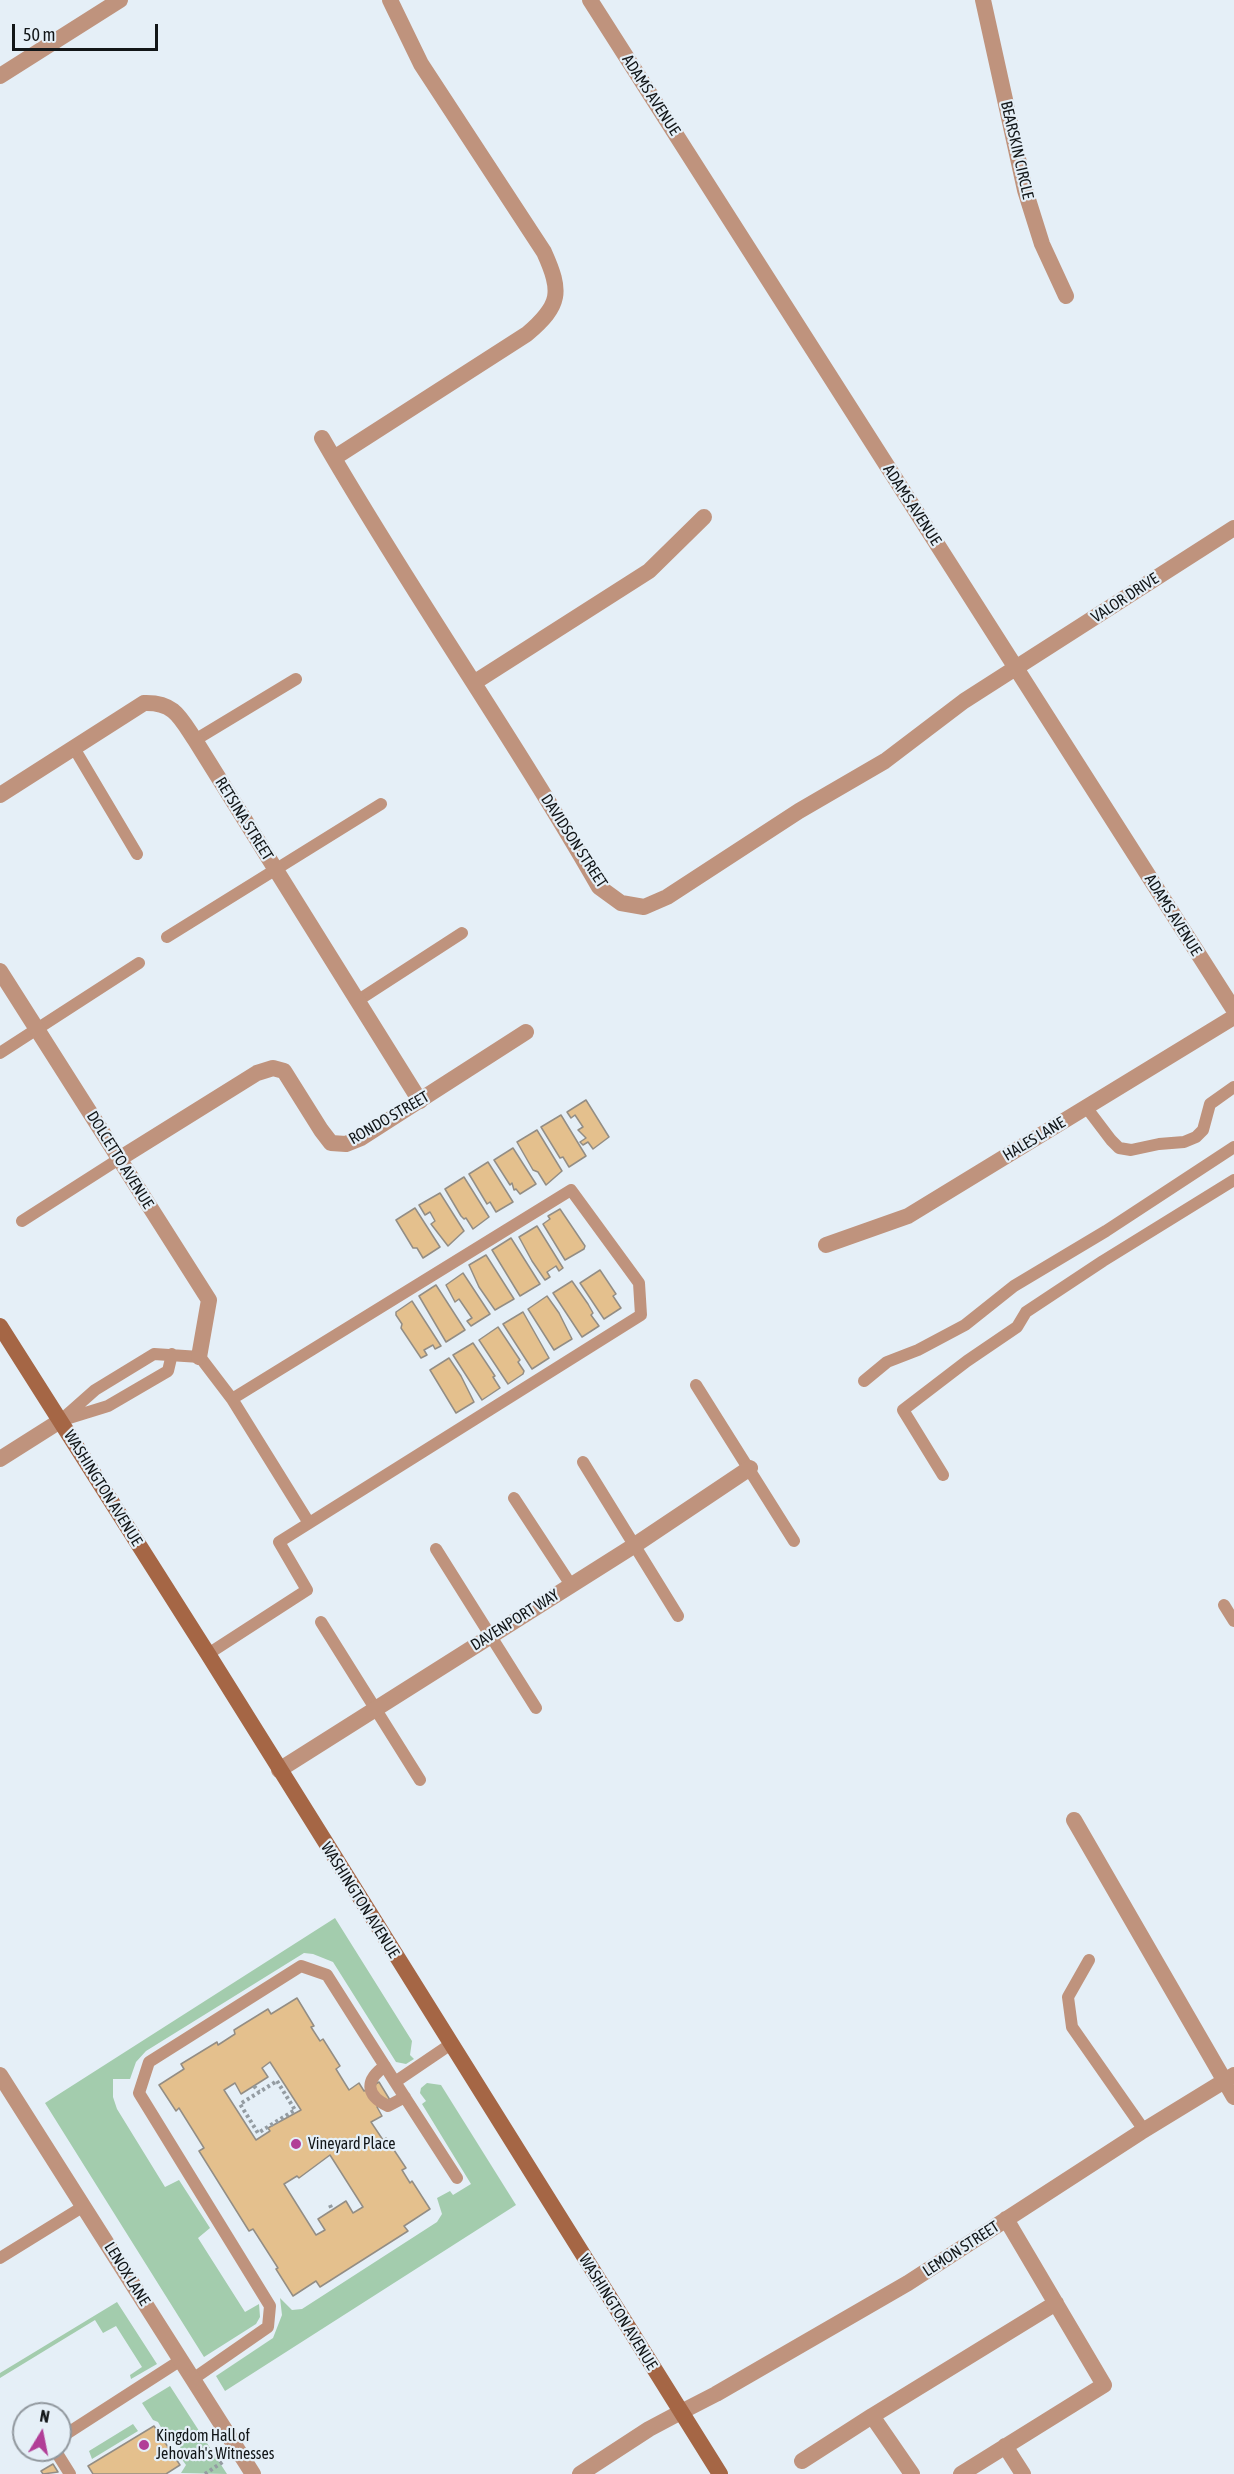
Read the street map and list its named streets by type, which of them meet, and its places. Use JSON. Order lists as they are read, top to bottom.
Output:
{
  "streets": {
    "main road": ["WASHINGTON AVENUE"],
    "street": [
      "ADAMS AVENUE",
      "BEARSKIN CIRCLE",
      "VALOR DRIVE",
      "RETSINA STREET",
      "DAVIDSON STREET",
      "RONDO STREET",
      "HALES LANE",
      "DOLCETTO AVENUE",
      "DAVENPORT WAY",
      "LEMON STREET",
      "LENOX LANE"
    ]
  },
  "crossings": [
    ["ADAMS AVENUE", "VALOR DRIVE"],
    ["ADAMS AVENUE", "DAVIDSON STREET"],
    ["VALOR DRIVE", "DAVIDSON STREET"],
    ["RETSINA STREET", "RONDO STREET"],
    ["RONDO STREET", "DOLCETTO AVENUE"],
    ["WASHINGTON AVENUE", "DAVENPORT WAY"],
    ["WASHINGTON AVENUE", "LEMON STREET"]
  ],
  "places": ["Vineyard Place", "Kingdom Hall of Jehovah's Witnesses"],
  "scale_bar": "50 m",
  "north": "top"
}
